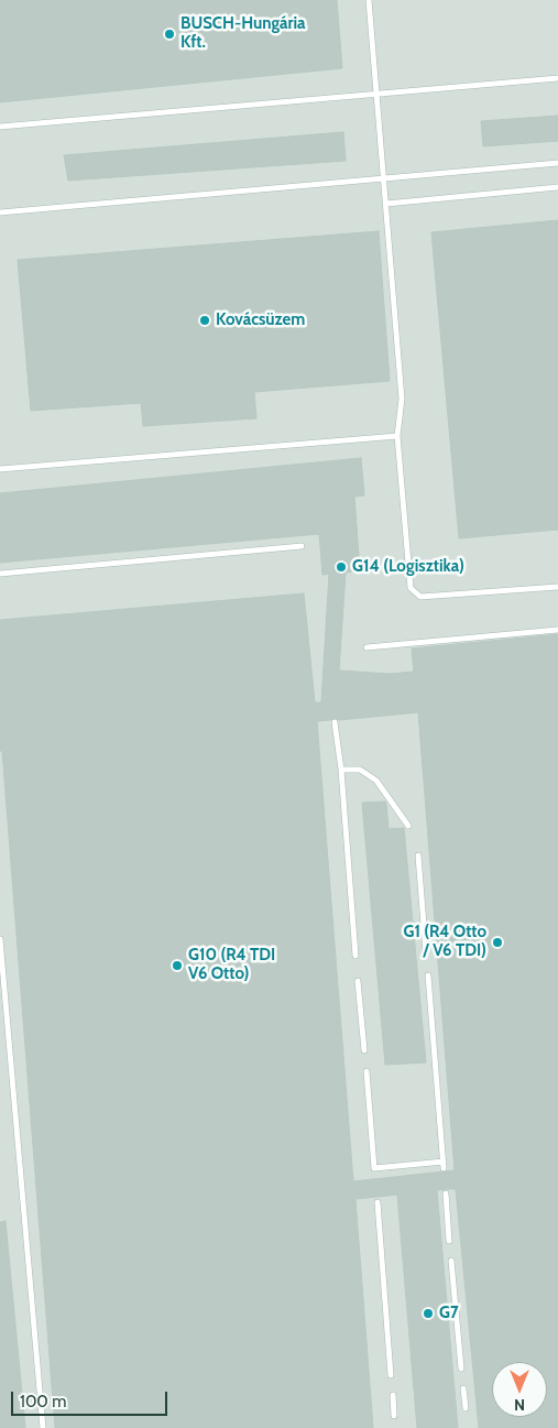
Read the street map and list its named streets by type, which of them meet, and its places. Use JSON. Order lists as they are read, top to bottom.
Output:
{
  "places": [
    "BUSCH-Hungária Kft.",
    "Kovácsüzem",
    "G14 (Logisztika)",
    "G1 (R4 Otto / V6 TDI)",
    "G10 (R4 TDI V6 Otto)",
    "G7"
  ],
  "scale_bar": "100 m",
  "north": "bottom"
}
